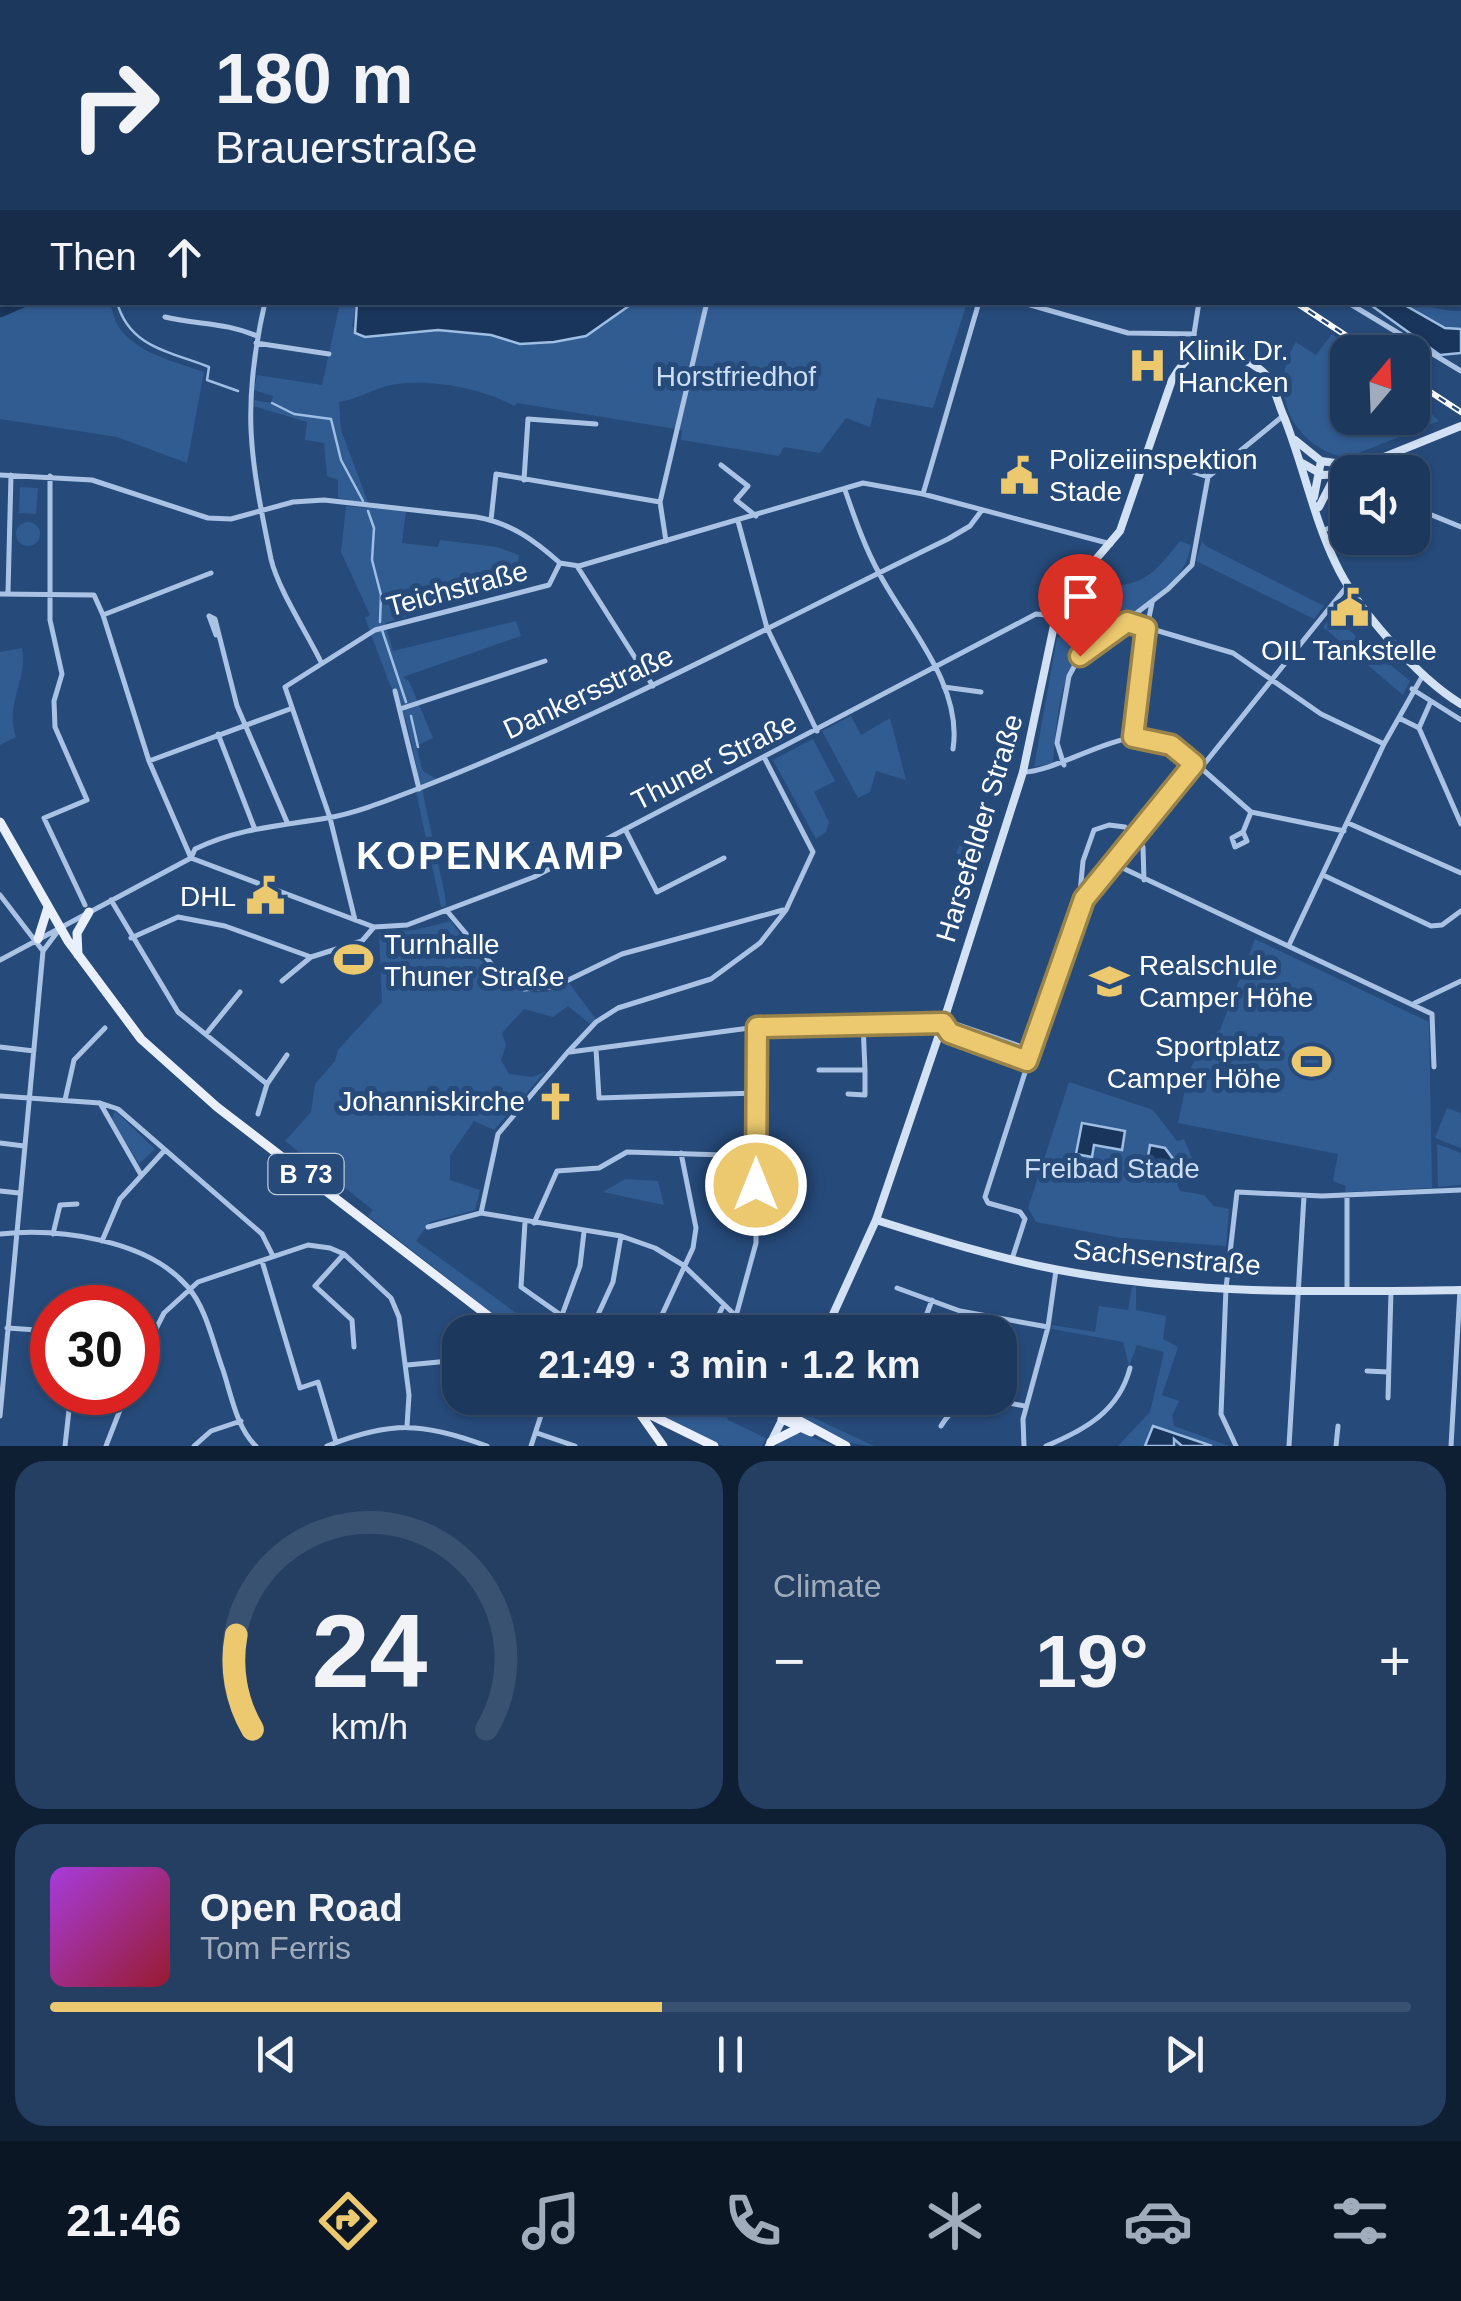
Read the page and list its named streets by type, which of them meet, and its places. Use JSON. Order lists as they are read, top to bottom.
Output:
{
  "streets": {
    "main road": ["Harsefelder Straße", "B 73", "Sachsenstraße"],
    "street": ["Teichstraße", "Dankersstraße", "Thuner Straße"]
  },
  "crossings": [
    ["Teichstraße", "Dankersstraße"],
    ["Teichstraße", "Harsefelder Straße"],
    ["Dankersstraße", "Thuner Straße"],
    ["Thuner Straße", "Harsefelder Straße"],
    ["Harsefelder Straße", "Sachsenstraße"]
  ],
  "districts": ["KOPENKAMP"],
  "parks": ["Horstfriedhof", "Freibad Stade"],
  "places": {
    "hospital": ["Klinik Dr. Hancken"],
    "public building": ["Polizeiinspektion Stade", "OIL Tankstelle", "DHL"],
    "sports": ["Turnhalle Thuner Straße", "Sportplatz Camper Höhe"],
    "school or university": ["Realschule Camper Höhe"],
    "church": ["Johanniskirche"]
  },
  "north": "top",
  "page": {
    "turn": ["180 m", "Brauerstraße"],
    "then": "Then",
    "limit": "30",
    "trip": "21:49 · 3 min · 1.2 km",
    "tile": "Climate",
    "heat": ["−", "19°", "+"],
    "song": ["Open Road", "Tom Ferris"],
    "tabs": "21:46",
    "gauge": ["24", "km/h"]
  }
}
